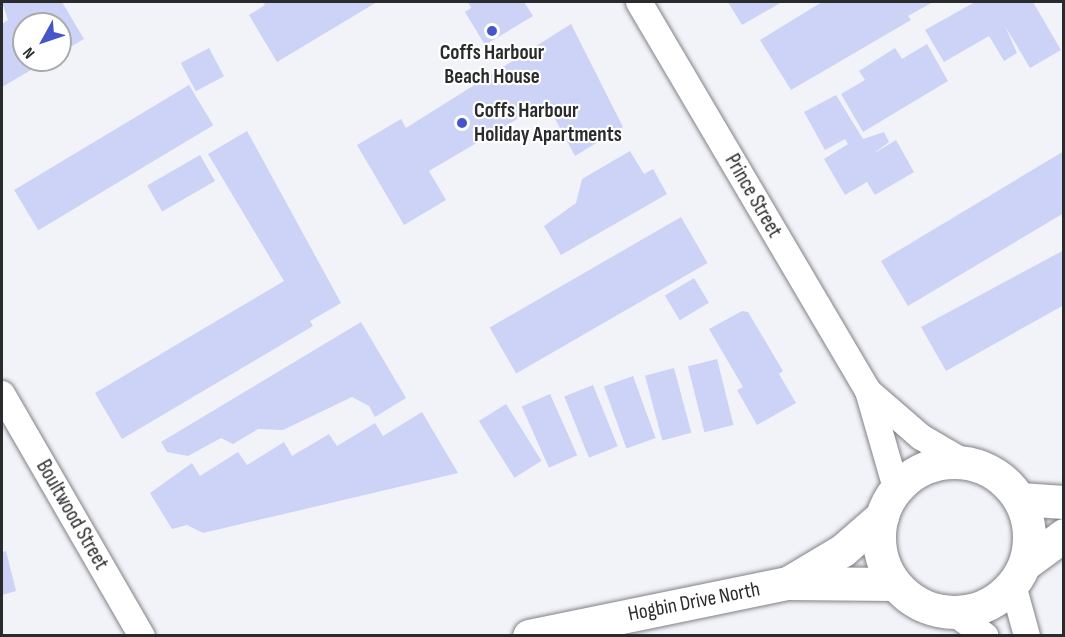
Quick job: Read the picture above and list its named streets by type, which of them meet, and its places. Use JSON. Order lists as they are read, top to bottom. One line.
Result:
{"streets":{"main road":["Hogbin Drive North"],"street":["Prince Street","Boultwood Street"]},"crossings":[["Prince Street","Hogbin Drive North"]],"places":["Coffs Harbour Beach House","Coffs Harbour Holiday Apartments"],"north":"bottom left"}
